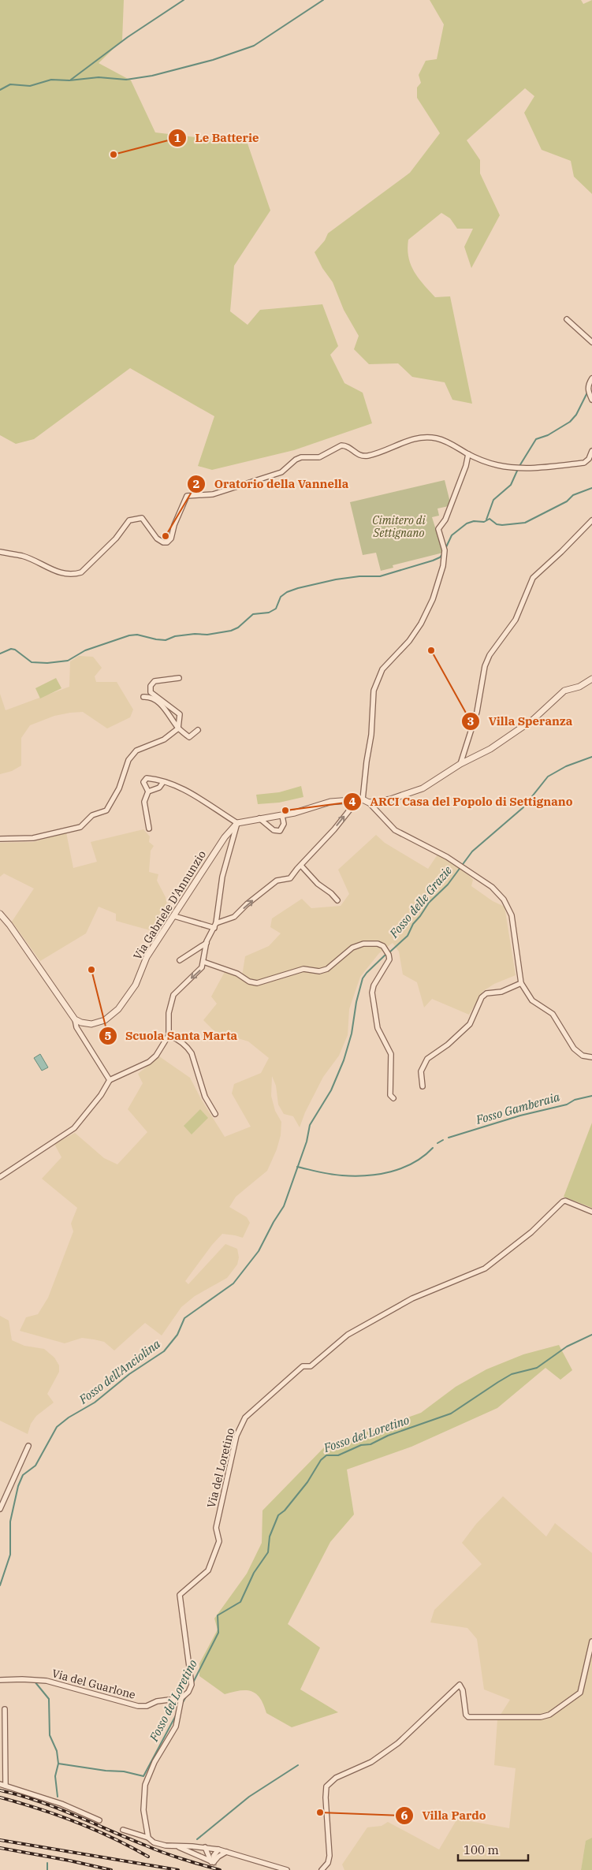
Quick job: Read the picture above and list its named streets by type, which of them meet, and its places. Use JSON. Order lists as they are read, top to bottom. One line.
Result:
{"streets":{"street":["Via Gabriele D'Annunzio","Via del Loretino","Via del Guarlone"]},"crossings":[["Via del Loretino","Via del Guarlone"]],"water":["Fosso delle Grazie","Fosso Gamberaia","Fosso dell'Anciolina","Fosso del Loretino"],"parks":["Cimitero di Settignano"],"places":["Le Batterie","Oratorio della Vannella","Villa Speranza","ARCI Casa del Popolo di Settignano","Scuola Santa Marta","Villa Pardo"],"scale_bar":"100 m"}
